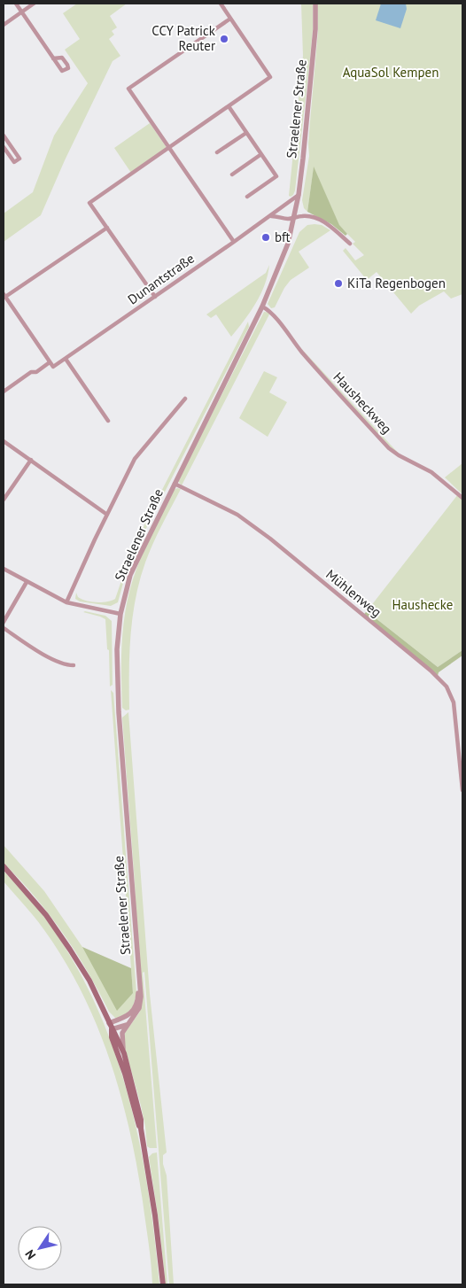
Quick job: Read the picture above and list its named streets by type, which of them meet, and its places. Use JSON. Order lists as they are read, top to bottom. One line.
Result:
{"streets":{"main road":["Straelener Straße"],"street":["Dunantstraße","Hausheckweg","Mühlenweg"]},"crossings":[["Straelener Straße","Dunantstraße"],["Straelener Straße","Hausheckweg"],["Straelener Straße","Mühlenweg"]],"parks":["AquaSol Kempen","Haushecke"],"places":["CCY Patrick Reuter","bft","KiTa Regenbogen"],"north":"bottom left"}
